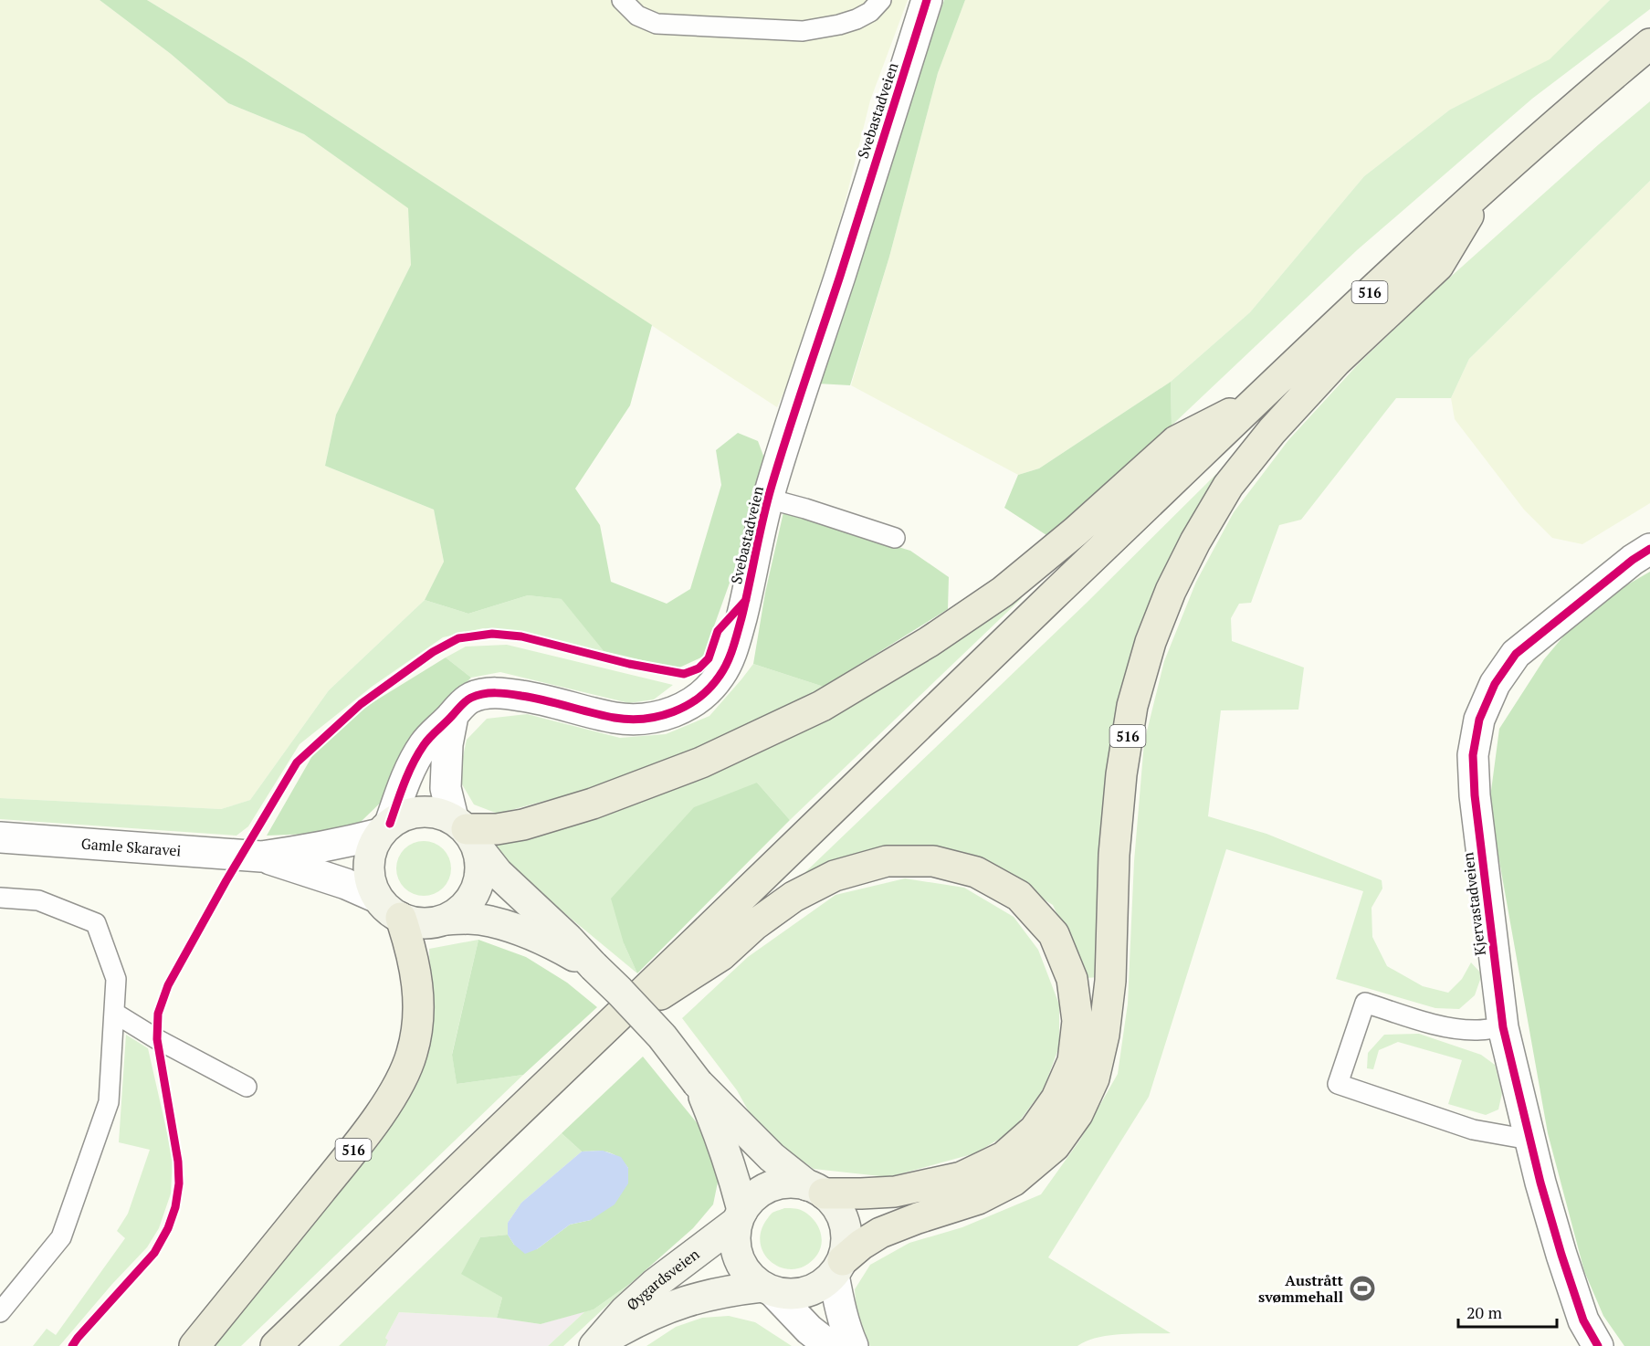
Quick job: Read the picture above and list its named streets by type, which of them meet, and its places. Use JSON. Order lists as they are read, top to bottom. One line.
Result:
{"streets":{"main road":["516","Øygardsveien"],"street":["Svebastadveien","Gamle Skaravei","Kjervastadveien"]},"crossings":[["Svebastadveien","516"],["Svebastadveien","Gamle Skaravei"],["516","Gamle Skaravei"],["516","Øygardsveien"]],"places":{"sports":["Austrått svømmehall"]},"scale_bar":"20 m"}
